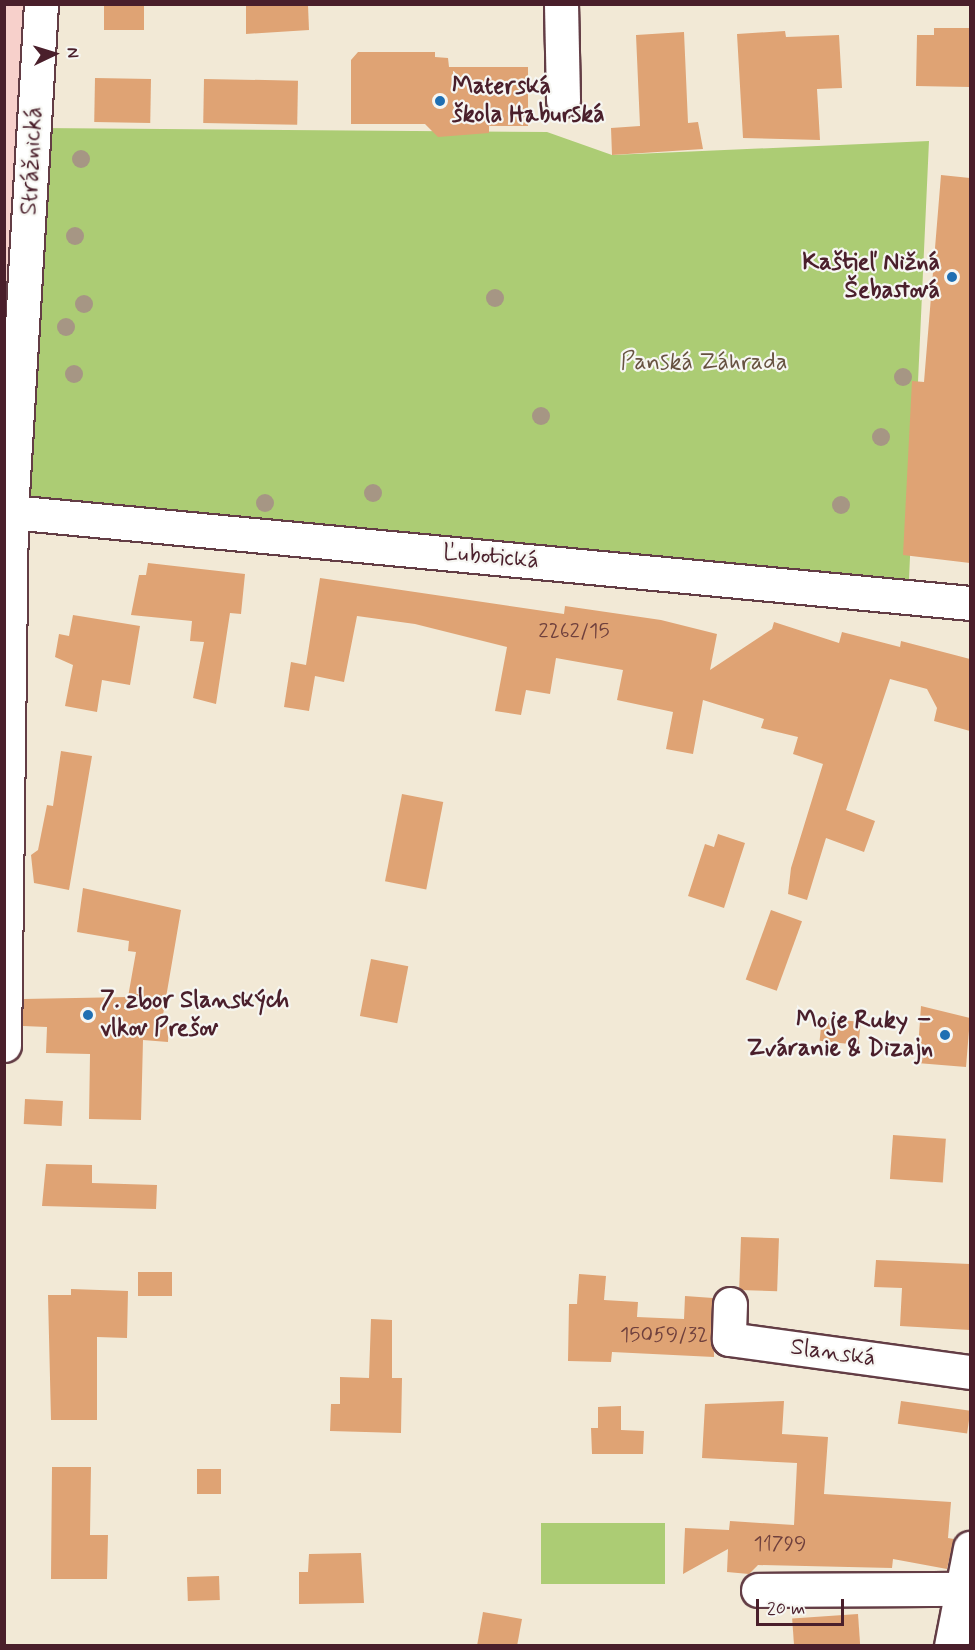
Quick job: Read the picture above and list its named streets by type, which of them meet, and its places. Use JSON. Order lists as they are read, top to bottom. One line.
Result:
{"streets":{"street":["Strážnická","Ľubotická","Slanská"]},"crossings":[["Strážnická","Ľubotická"]],"parks":["Panská Záhrada"],"places":["Materská škola Haburská","Kaštieľ Nižná Šebastová","7. zbor Slanských vlkov Prešov","Moje Ruky – Zváranie & Dizajn"],"house_numbers":["2262/15","15059/32","11799"],"scale_bar":"20 m","north":"right"}
